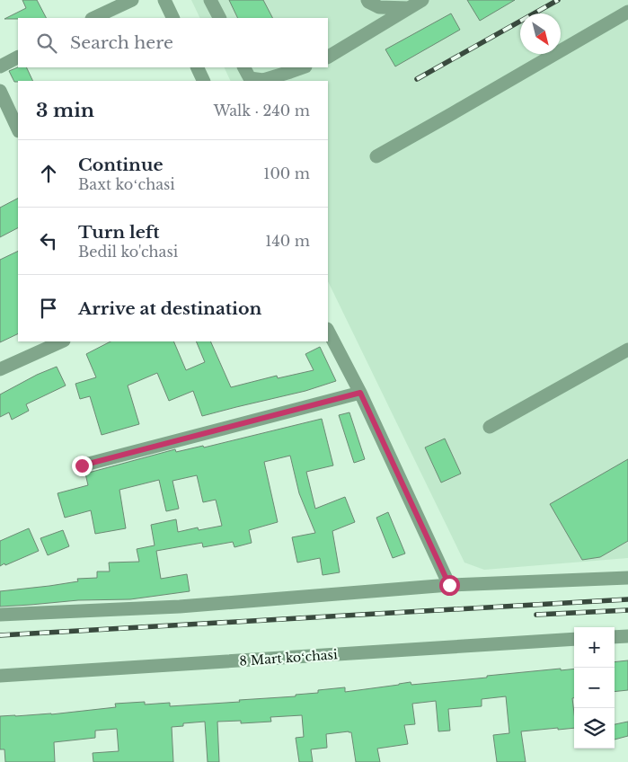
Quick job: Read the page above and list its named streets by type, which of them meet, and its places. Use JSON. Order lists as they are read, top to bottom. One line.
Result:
{"streets":{"street":["8 Mart koʻchasi"]},"north":"bottom right","page":{"search":"Search here","heading":["3 min","Walk · 240 m"],"list":[["Continue","Baxt koʻchasi","100 m"],["Turn left","Bedil ko'chasi","140 m"],"Arrive at destination"],"map_buttons":["+","−"]}}
